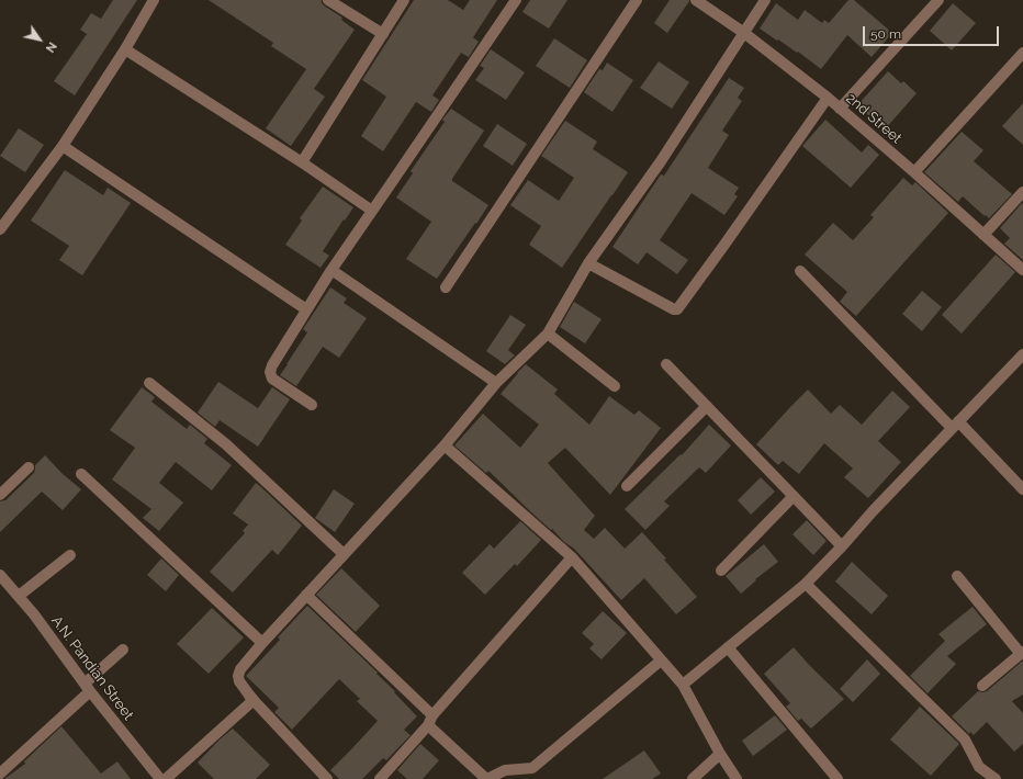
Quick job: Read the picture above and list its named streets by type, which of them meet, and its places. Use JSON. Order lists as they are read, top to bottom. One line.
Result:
{"streets":{"street":["2nd Street","A.N. Pandian Street"]},"scale_bar":"50 m","north":"bottom right"}
